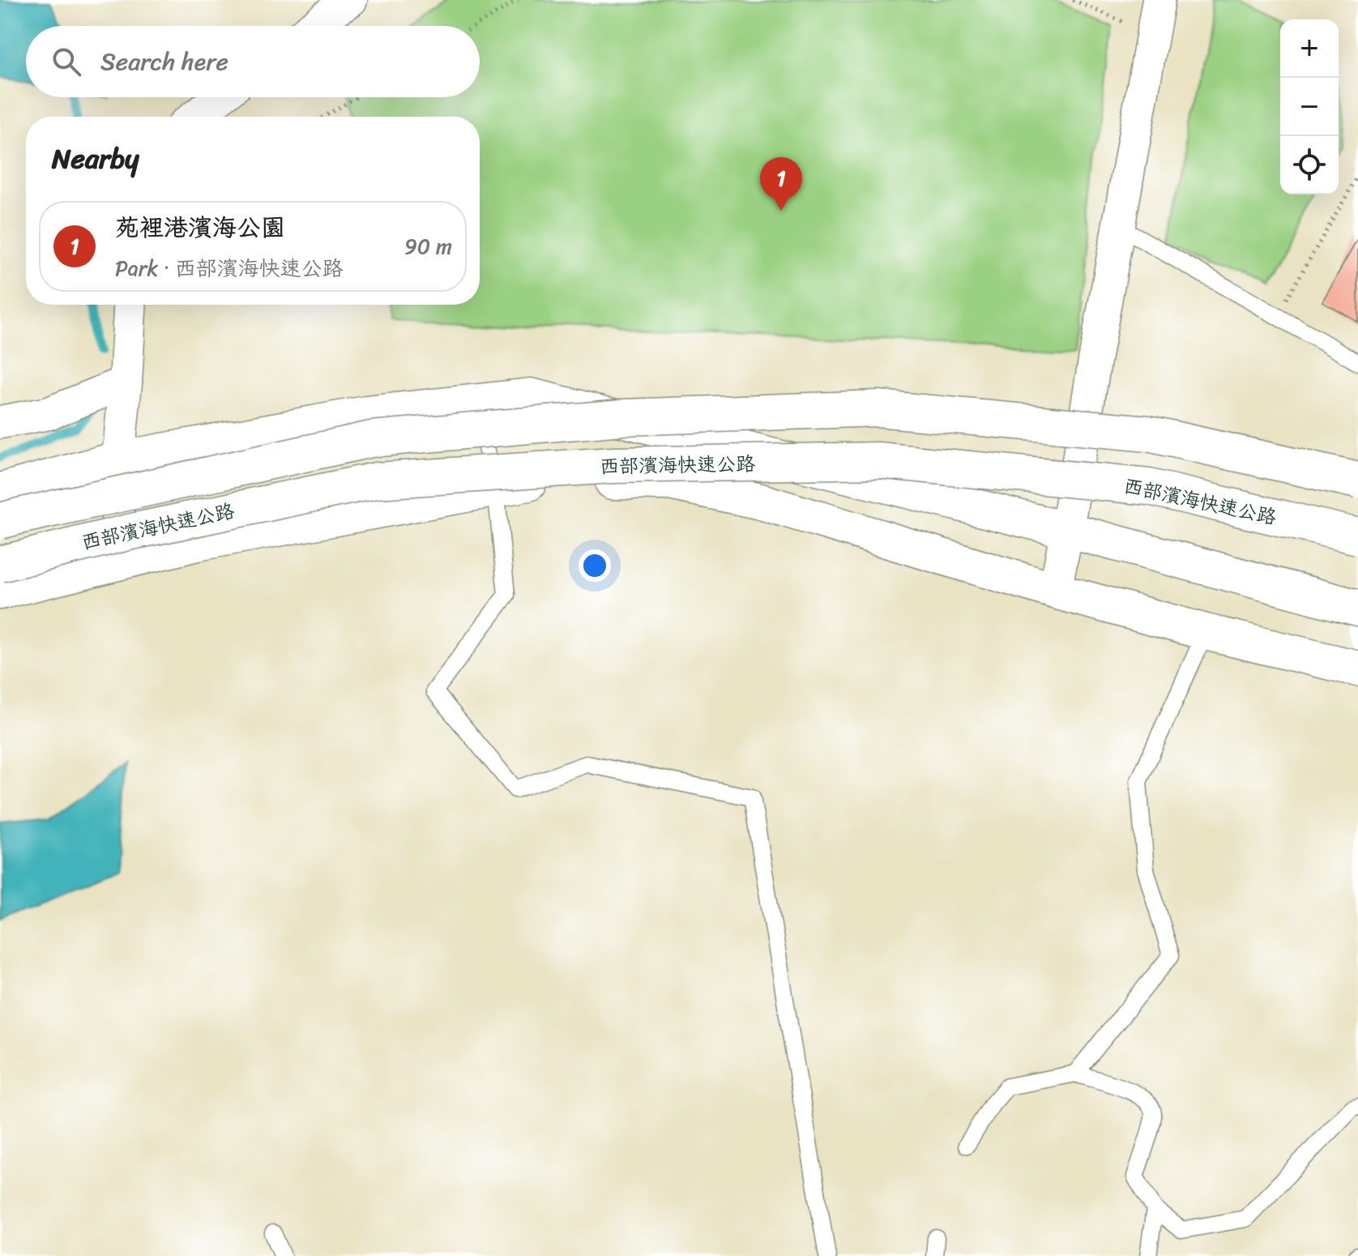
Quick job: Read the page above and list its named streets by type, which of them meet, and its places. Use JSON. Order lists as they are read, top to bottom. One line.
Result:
{"streets":{"main road":["西部濱海快速公路"]},"page":{"map_buttons":["+","−"],"search":"Search here","heading":"Nearby","pins":"1","list":[{"mark":"1","name":"苑裡港濱海公園","note":"Park · 西部濱海快速公路","value":"90 m"}]}}
